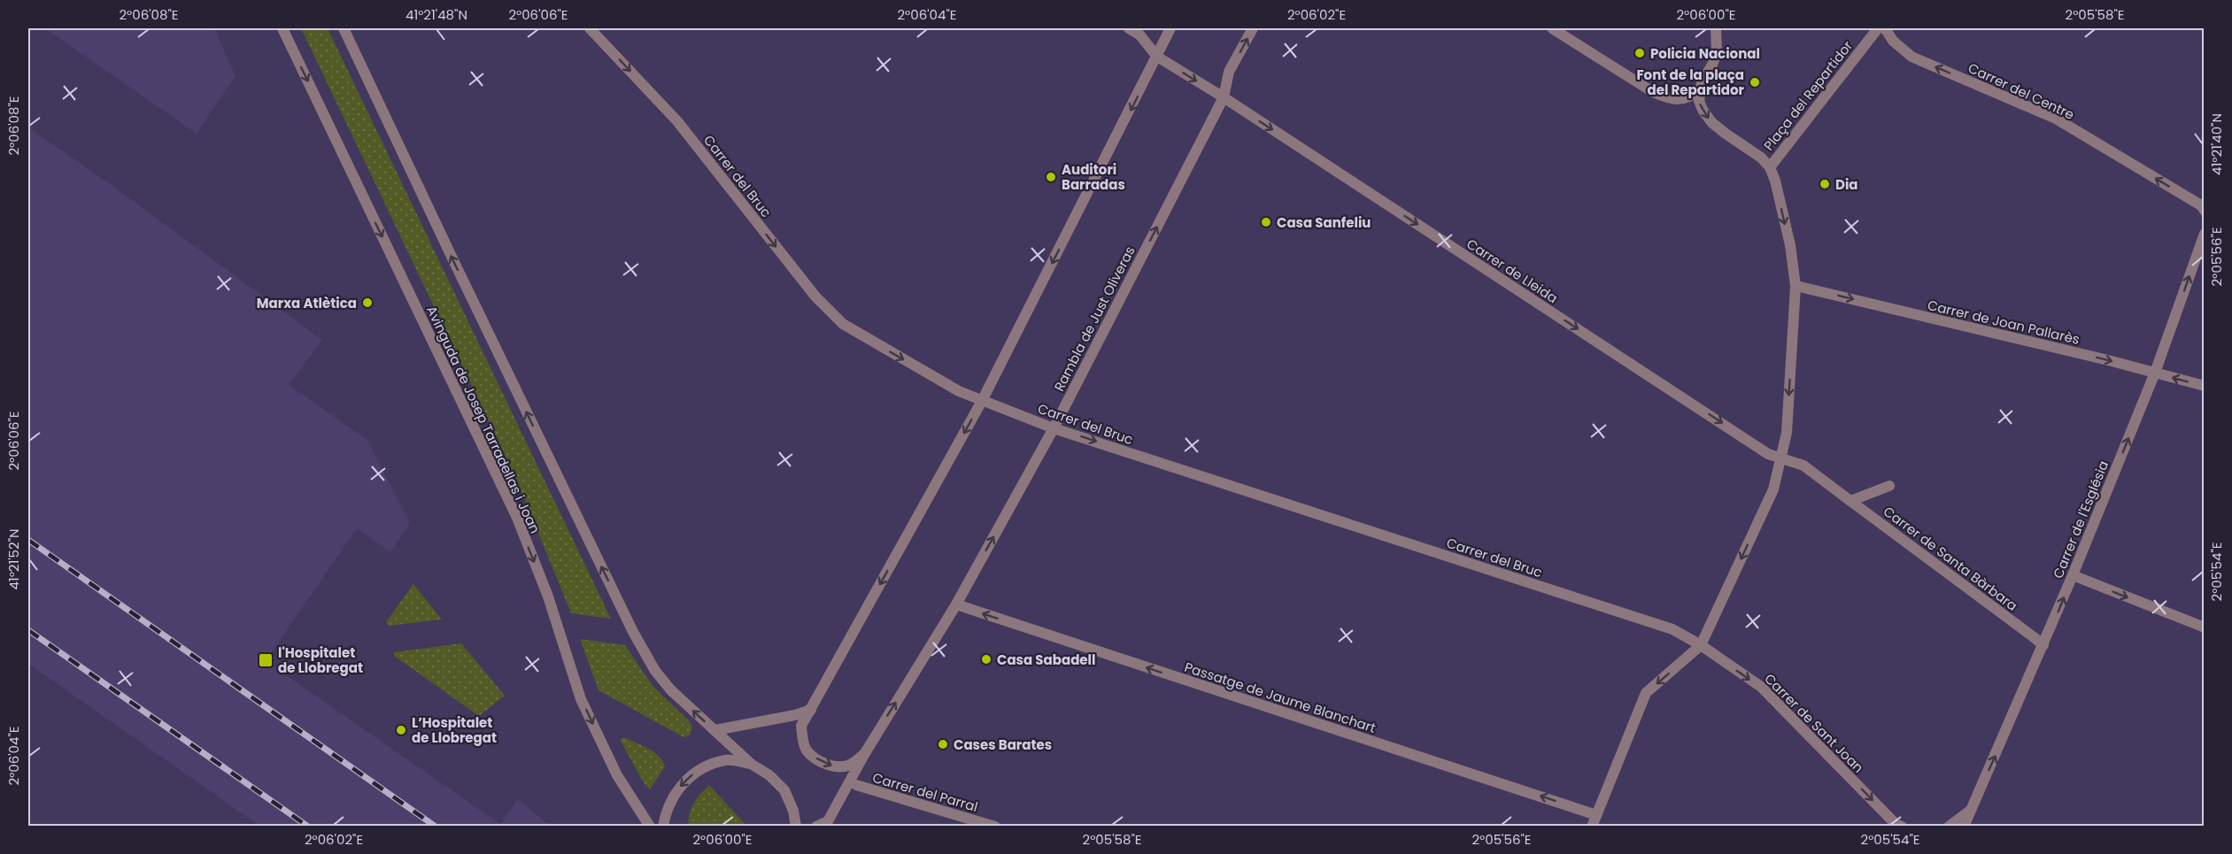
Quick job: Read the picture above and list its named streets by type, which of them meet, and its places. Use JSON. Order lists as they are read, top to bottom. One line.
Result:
{"streets":{"street":["Carrer del Centre","Plaça del Repartidor","Carrer del Bruc","Carrer de Lleida","Rambla de Just Oliveras","Carrer de Joan Pallarès","Avinguda de Josep Tarradellas i Joan","Carrer de l'Església","Carrer de Santa Bàrbara","Passatge de Jaume Blanchart","Carrer de Sant Joan","Carrer del Parral"]},"crossings":[["Carrer del Bruc","Rambla de Just Oliveras"],["Carrer del Bruc","Carrer de Sant Joan"],["Carrer de Lleida","Rambla de Just Oliveras"],["Carrer de Lleida","Carrer de Santa Bàrbara"],["Rambla de Just Oliveras","Passatge de Jaume Blanchart"],["Rambla de Just Oliveras","Carrer del Parral"],["Carrer de Joan Pallarès","Carrer de l'Església"],["Carrer de l'Església","Carrer de Santa Bàrbara"]],"one_way":["Carrer del Centre","Plaça del Repartidor","Carrer del Bruc","Carrer de Lleida","Carrer de l'Església","Passatge de Jaume Blanchart","Carrer de Sant Joan"],"places":{"other":["Policia Nacional","Font de la plaça del Repartidor","Auditori Barradas","Dia","Casa Sanfeliu","Marxa Atlètica","Casa Sabadell","L’Hospitalet de Llobregat","Cases Barates"],"transit":["l'Hospitalet de Llobregat"]},"coordinates":["2°06'08\"E","41°21'48\"N","2°06'06\"E","2°06'04\"E","2°06'02\"E","2°06'00\"E","2°05'58\"E","41°21'40\"N","2°05'56\"E","41°21'52\"N","2°05'54\"E"]}
